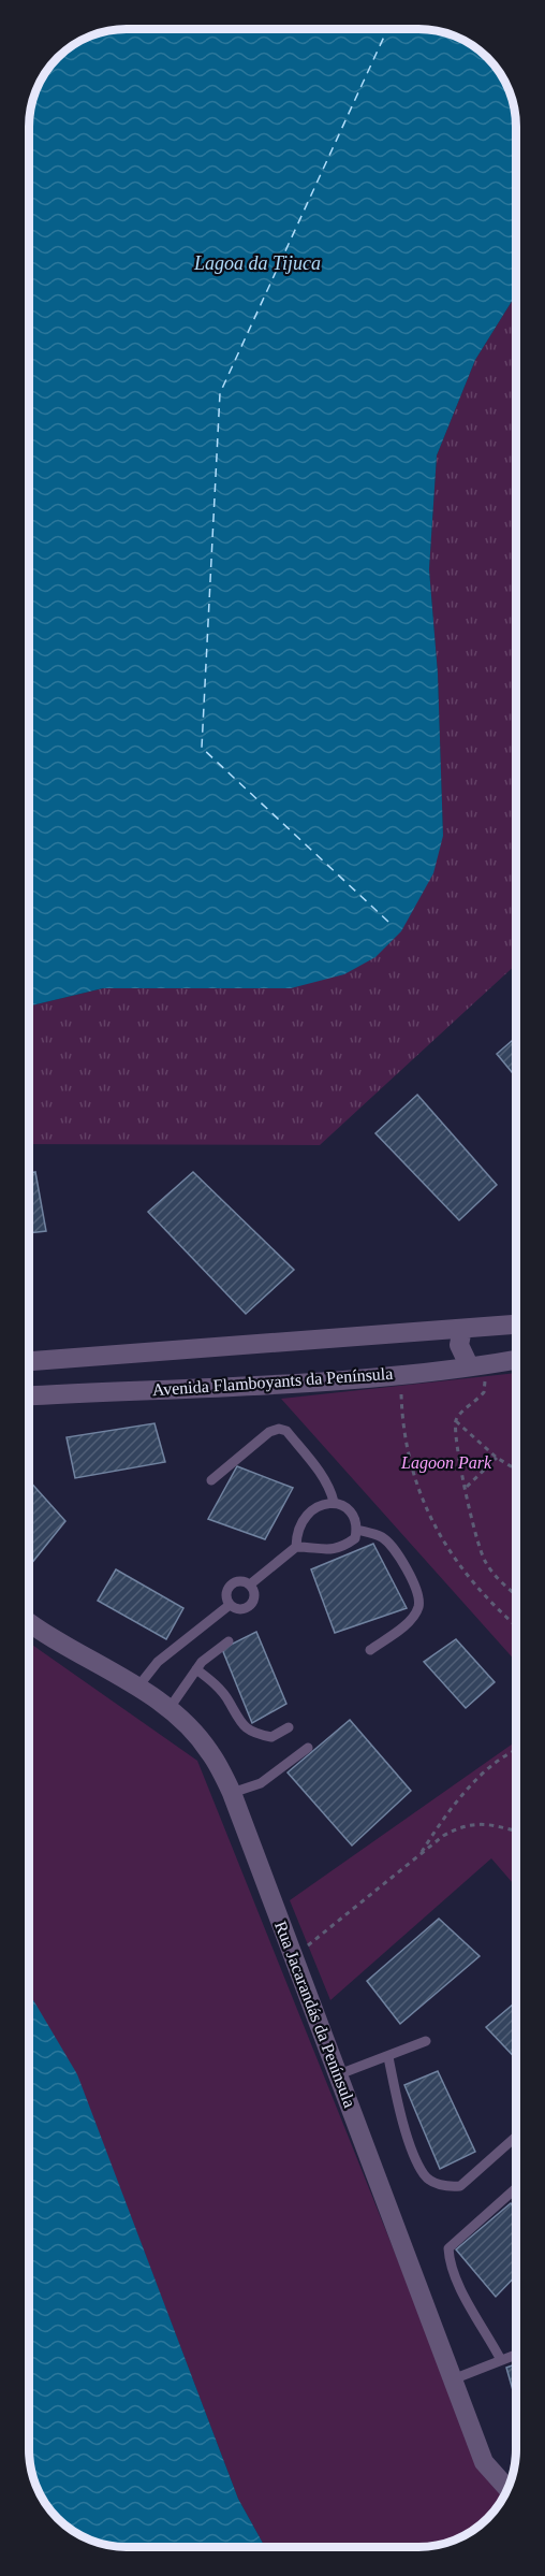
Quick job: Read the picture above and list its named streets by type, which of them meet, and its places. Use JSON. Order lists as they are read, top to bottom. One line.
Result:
{"streets":{"street":["Avenida Flamboyants da Península","Rua Jacarandás da Península"]},"water":["Lagoa da Tijuca"],"parks":["Lagoon Park"]}
